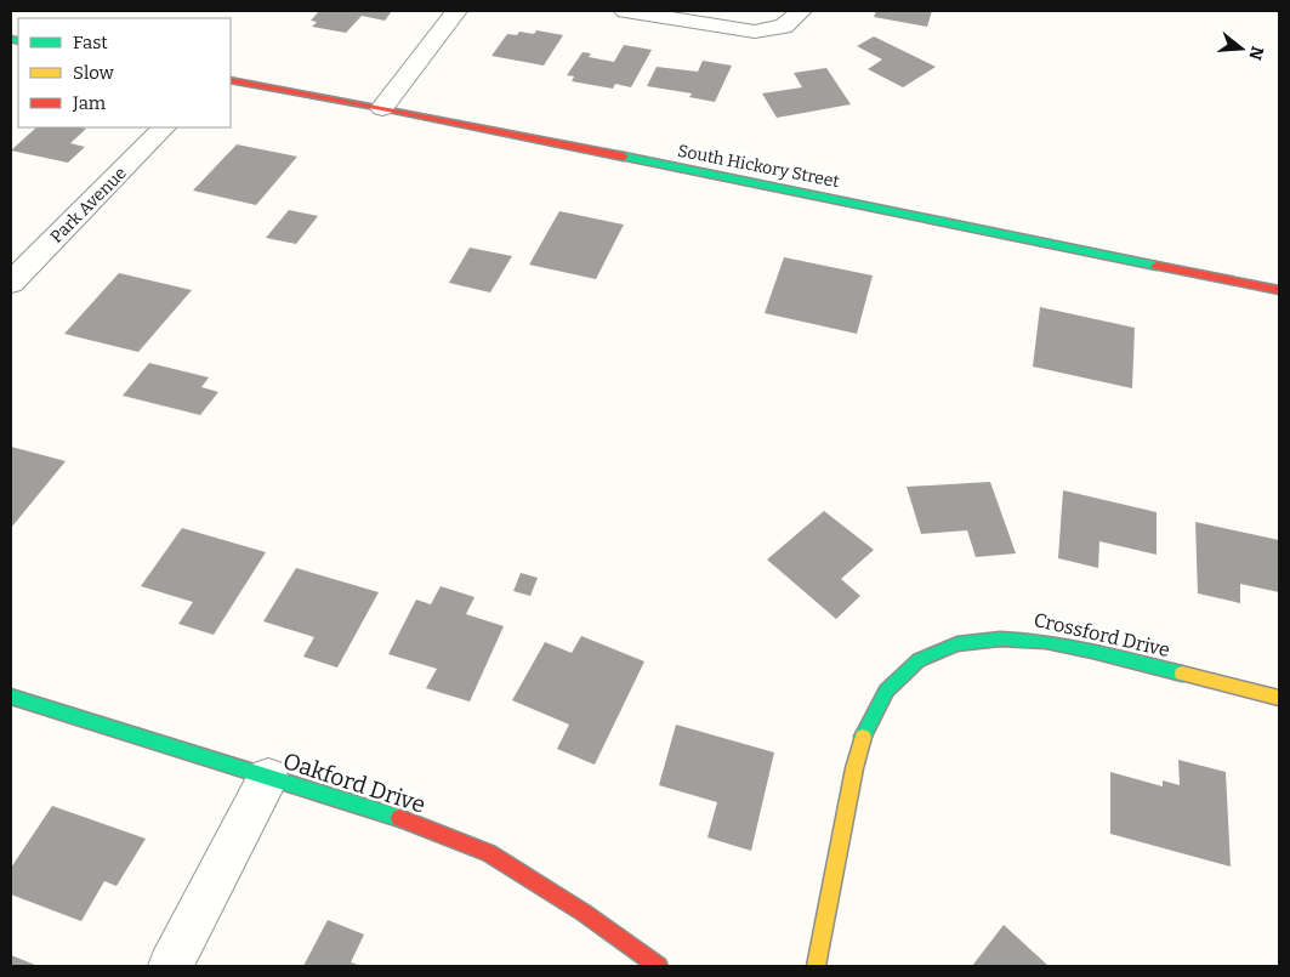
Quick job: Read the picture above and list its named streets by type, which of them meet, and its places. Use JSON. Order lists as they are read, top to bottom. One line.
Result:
{"streets":{"street":["South Hickory Street","Park Avenue","Crossford Drive","Oakford Drive"]},"legend":["Fast","Slow","Jam"],"north":"right"}
